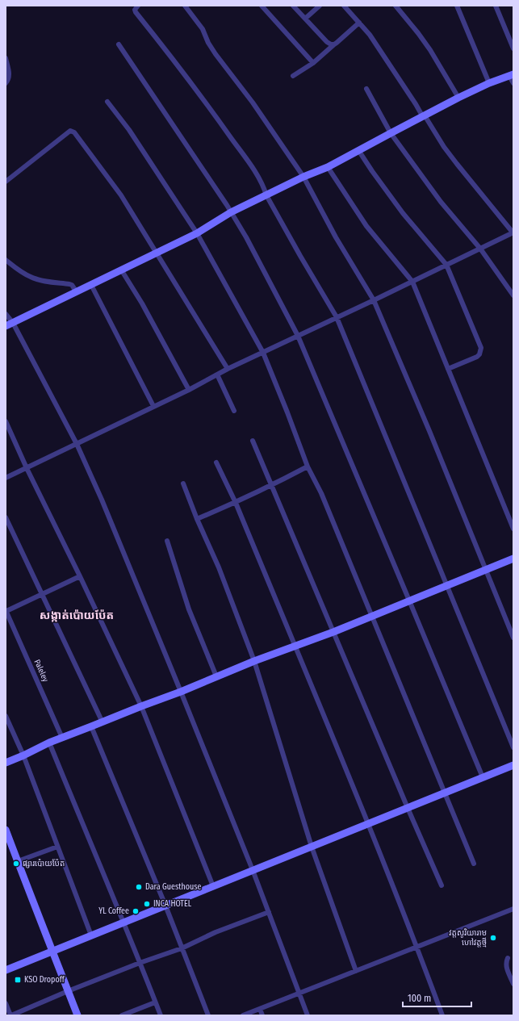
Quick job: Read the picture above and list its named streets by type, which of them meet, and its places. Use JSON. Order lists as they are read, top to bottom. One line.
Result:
{"streets":{"street":["Paleley"]},"districts":["សង្កាត់ប៉ោយប៉ែត"],"places":{"other":["ផ្សារប៉ោយប៉ែត","Dara Guesthouse","INCA HOTEL","YL Coffee","វត្តសូរិយារាម ហៅវត្តថ្មី"],"transit":["KSO Dropoff"]},"scale_bar":"100 m"}
